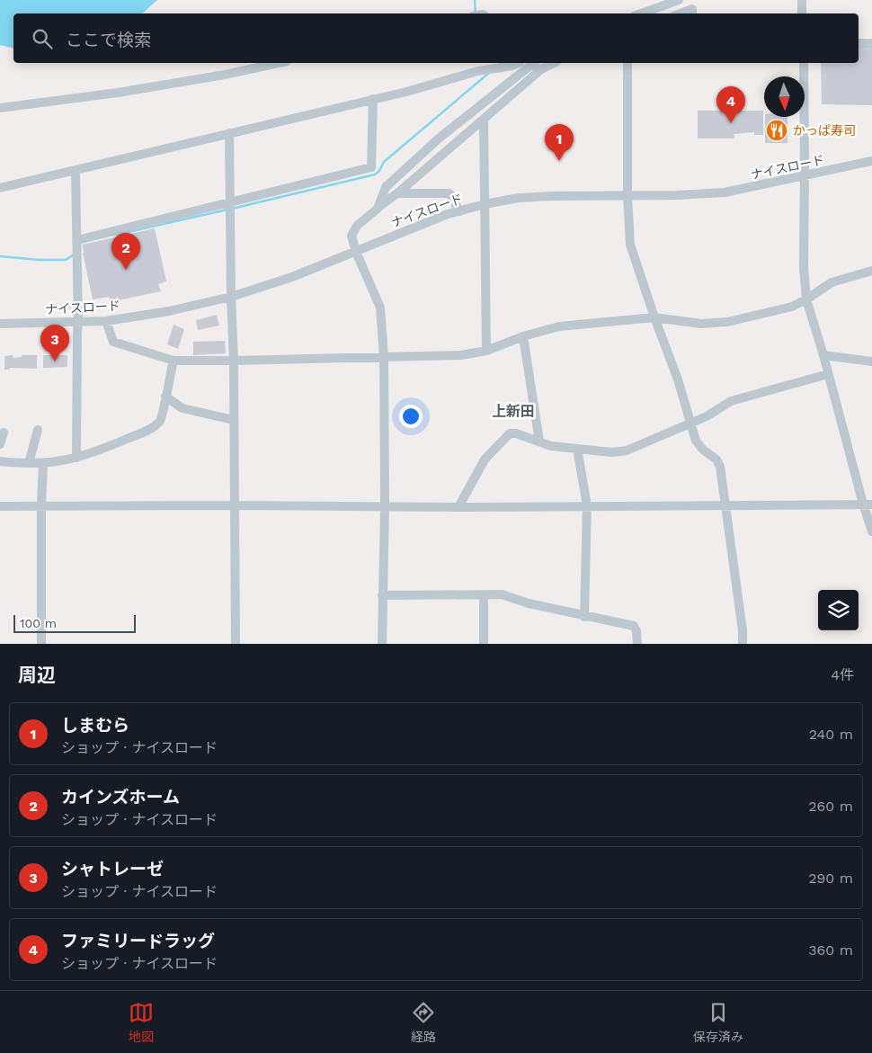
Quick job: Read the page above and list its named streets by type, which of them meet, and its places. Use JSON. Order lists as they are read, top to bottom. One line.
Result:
{"streets":{"street":["ナイスロード"]},"districts":["上新田"],"places":{"restaurant":["かっぱ寿司"]},"scale_bar":"100 m","north":"bottom","page":{"search":"ここで検索","pins":["4","1","2","3"],"scale":"100 m","heading":["周辺","4件"],"list":[{"mark":"1","name":"しまむら","note":"ショップ · ナイスロード","value":"240 m"},{"mark":"2","name":"カインズホーム","note":"ショップ · ナイスロード","value":"260 m"},{"mark":"3","name":"シャトレーゼ","note":"ショップ · ナイスロード","value":"290 m"},{"mark":"4","name":"ファミリードラッグ","note":"ショップ · ナイスロード","value":"360 m"}],"nav":["地図","経路","保存済み"]}}
